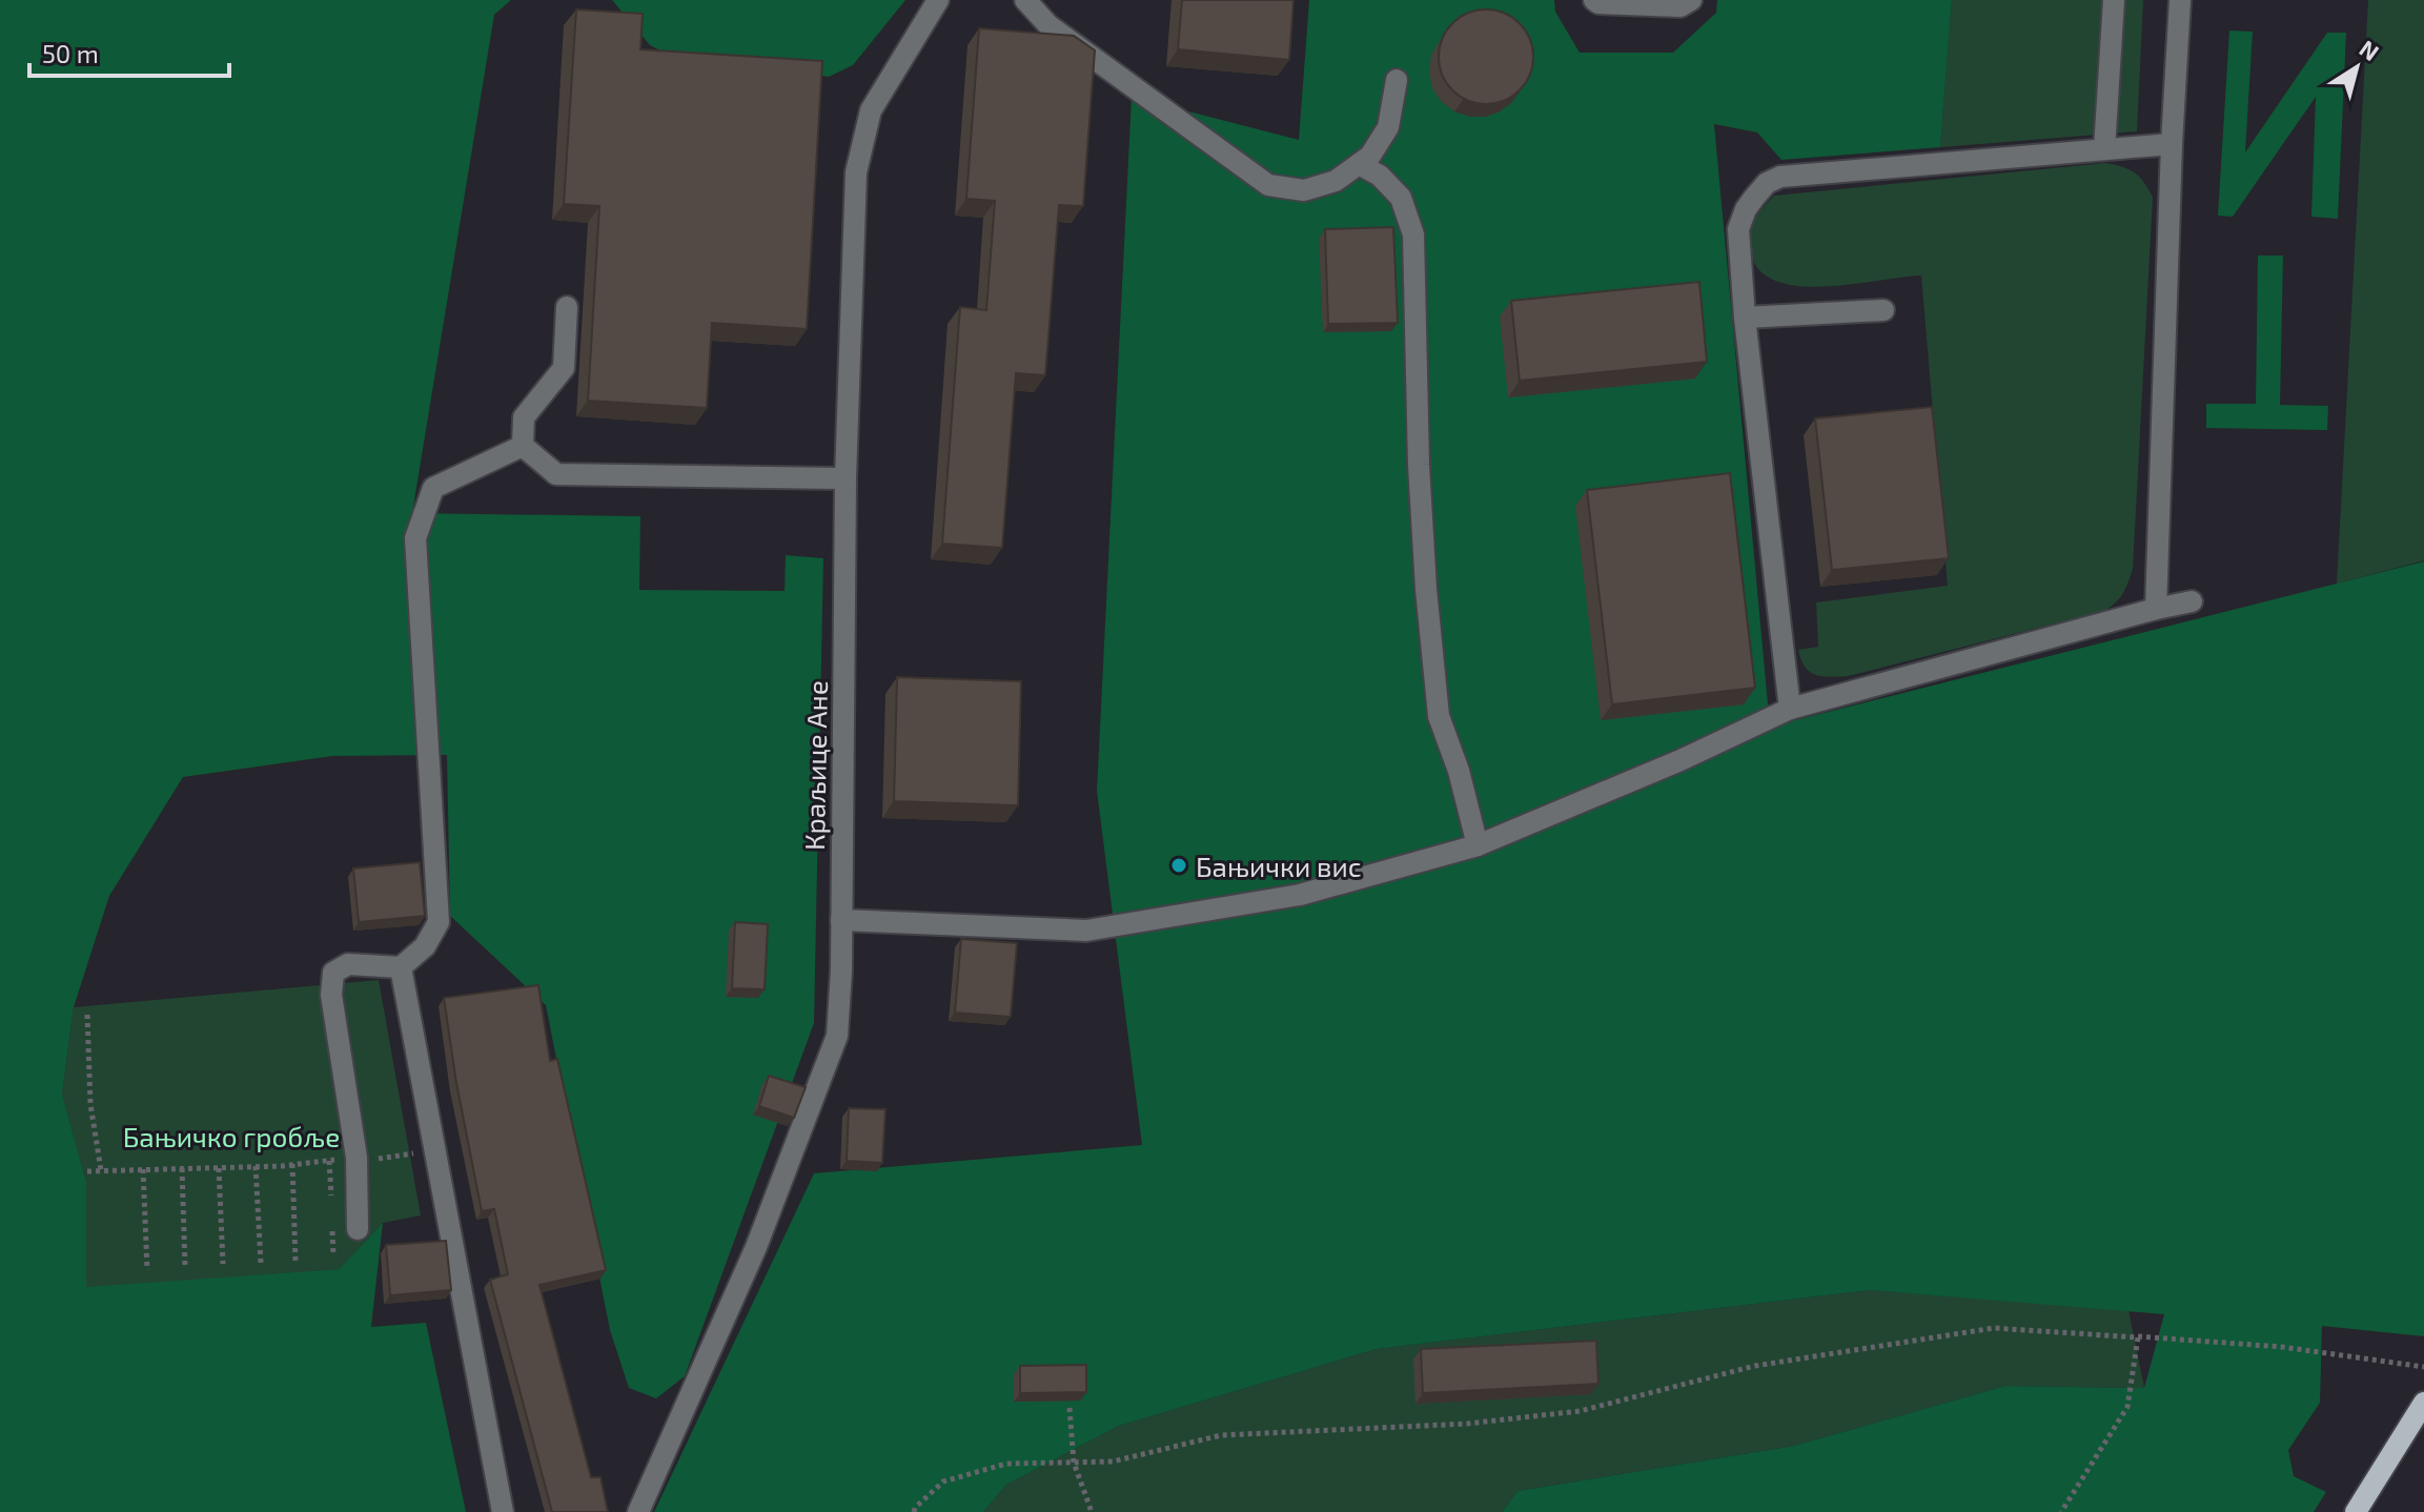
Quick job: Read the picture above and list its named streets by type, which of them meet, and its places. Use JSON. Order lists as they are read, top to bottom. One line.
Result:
{"streets":{"street":["Краљице Ане"]},"parks":["Бањичко гробље"],"places":["Бањички вис"],"scale_bar":"50 m","north":"top right"}
